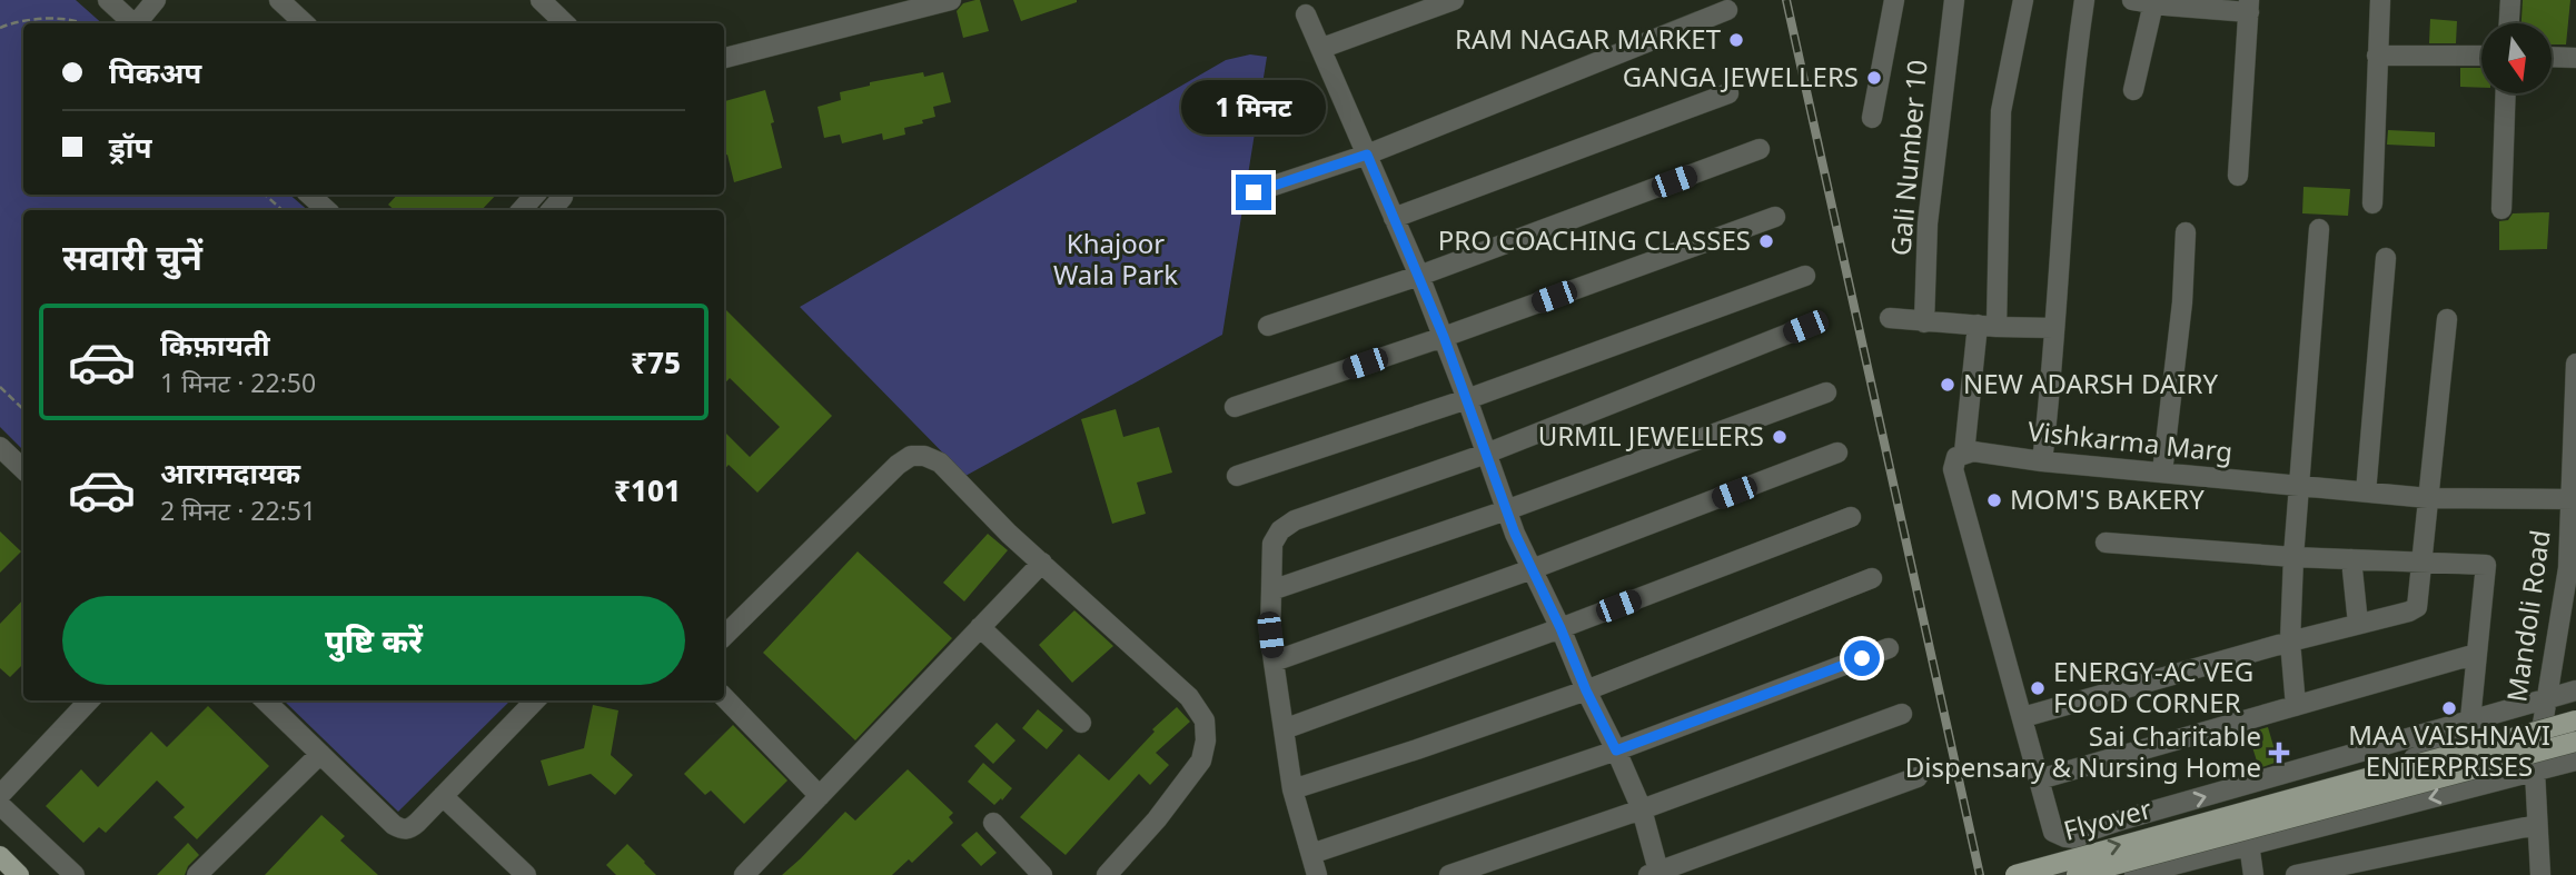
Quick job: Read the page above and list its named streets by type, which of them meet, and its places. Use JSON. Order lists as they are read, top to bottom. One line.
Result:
{"streets":{"main road":["Flyover"],"street":["Gali Number 10","Vishkarma Marg","Mandoli Road"]},"crossings":[["Vishkarma Marg","Mandoli Road"]],"parks":["Khajoor Wala Park"],"places":{"other":["RAM NAGAR MARKET","GANGA JEWELLERS","PRO COACHING CLASSES","NEW ADARSH DAIRY","URMIL JEWELLERS","MOM'S BAKERY","ENERGY-AC VEG FOOD CORNER","MAA VAISHNAVI ENTERPRISES"],"health":["Sai Charitable Dispensary & Nursing Home"]},"north":"bottom","page":{"banner":["पिकअप","ड्रॉप"],"bubble":"1 मिनट","heading":"सवारी चुनें","list":[{"name":"किफ़ायती","note":"1 मिनट · 22:50","value":"₹75"},{"name":"आरामदायक","note":"2 मिनट · 22:51","value":"₹101"}],"buttons":"पुष्टि करें"}}
